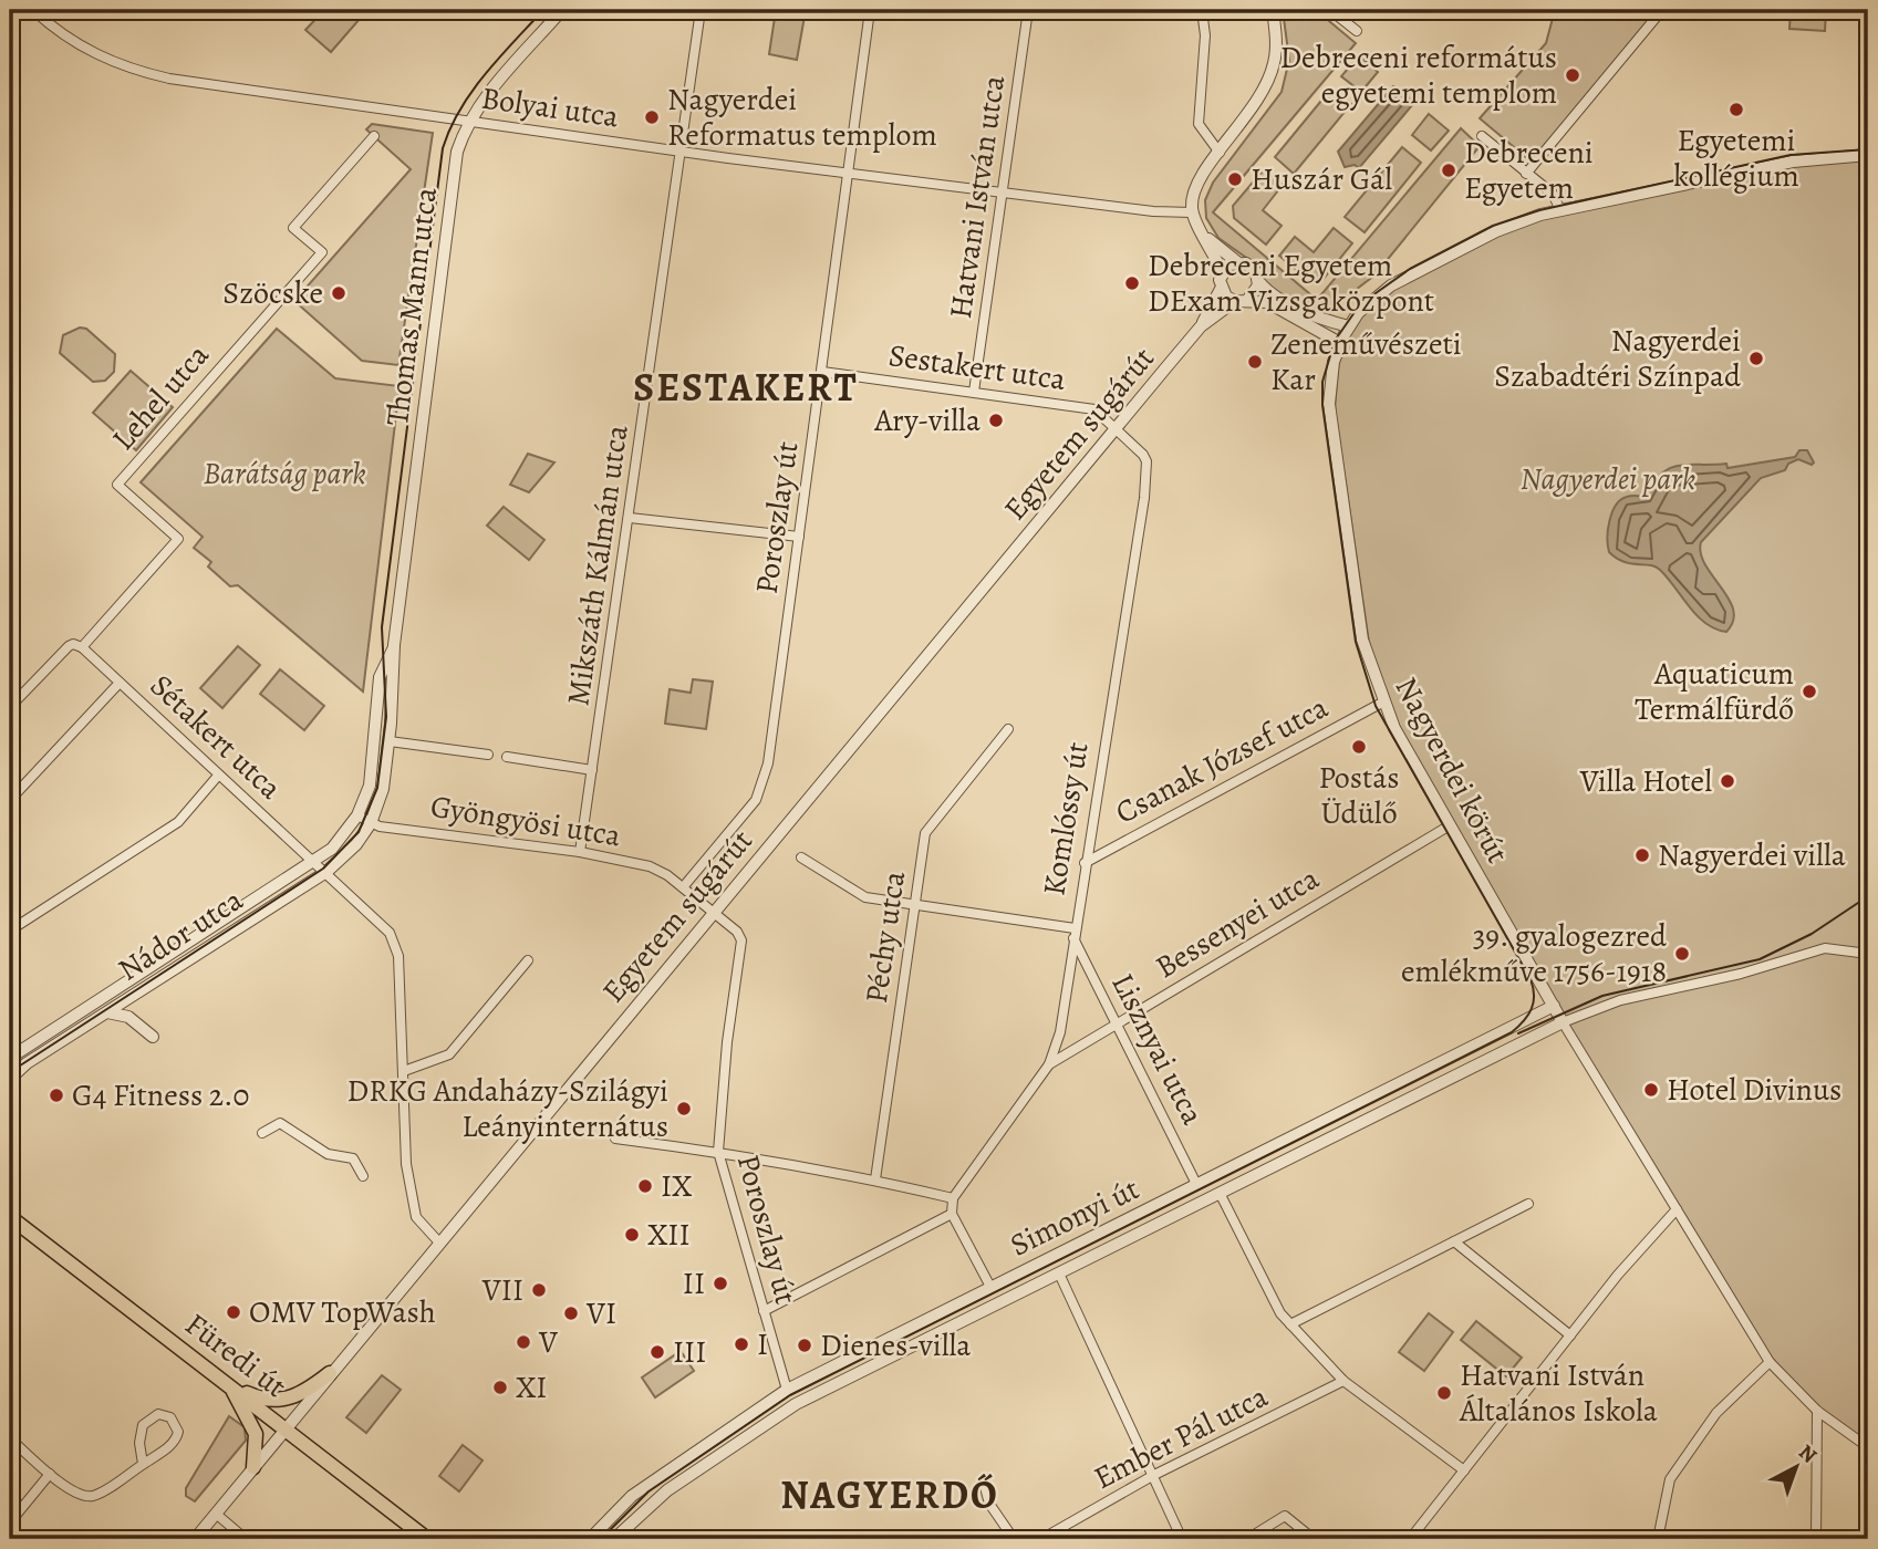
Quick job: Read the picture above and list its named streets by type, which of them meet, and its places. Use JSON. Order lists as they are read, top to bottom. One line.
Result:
{"streets":{"main road":["Füredi út"],"street":["Bolyai utca","Hatvani István utca","Thomas Mann utca","Sestakert utca","Lehel utca","Egyetem sugárút","Poroszlay út","Mikszáth Kálmán utca","Sétakert utca","Csanak József utca","Nagyerdei körút","Komlóssy út","Gyöngyösi utca","Bessenyei utca","Nádor utca","Péchy utca","Lisznyai utca","Simonyi út","Ember Pál utca"]},"crossings":[["Bolyai utca","Hatvani István utca"],["Bolyai utca","Thomas Mann utca"],["Bolyai utca","Poroszlay út"],["Bolyai utca","Mikszáth Kálmán utca"],["Hatvani István utca","Sestakert utca"],["Thomas Mann utca","Gyöngyösi utca"],["Thomas Mann utca","Nádor utca"],["Sestakert utca","Egyetem sugárút"],["Sestakert utca","Poroszlay út"],["Sestakert utca","Komlóssy út"],["Lehel utca","Sétakert utca"],["Egyetem sugárút","Komlóssy út"],["Egyetem sugárút","Gyöngyösi utca"],["Egyetem sugárút","Füredi út"],["Poroszlay út","Gyöngyösi utca"],["Poroszlay út","Simonyi út"],["Mikszáth Kálmán utca","Gyöngyösi utca"],["Sétakert utca","Nádor utca"],["Csanak József utca","Nagyerdei körút"],["Csanak József utca","Komlóssy út"],["Nagyerdei körút","Bessenyei utca"],["Nagyerdei körút","Simonyi út"],["Komlóssy út","Bessenyei utca"],["Komlóssy út","Lisznyai utca"],["Gyöngyösi utca","Nádor utca"],["Bessenyei utca","Lisznyai utca"],["Lisznyai utca","Simonyi út"]],"districts":["SESTAKERT","NAGYERDŐ"],"parks":["Barátság park","Nagyerdei park"],"places":["Debreceni református egyetemi templom","Egyetemi kollégium","Nagyerdei Reformatus templom","Debreceni Egyetem","Huszár Gál","Debreceni Egyetem DExam Vizsgaközpont","Szöcske","Nagyerdei Szabadtéri Színpad","Zeneművészeti Kar","Ary-villa","Aquaticum Termálfürdő","Postás Üdülő","Villa Hotel","Nagyerdei villa","39. gyalogezred emlékműve 1756-1918","Hotel Divinus","G4 Fitness 2.0","DRKG Andaházy-Szilágyi Leányinternátus","IX","XII","II","VII","OMV TopWash","VI","V","I","Dienes-villa","III","XI","Hatvani István Általános Iskola"],"north":"top right"}
